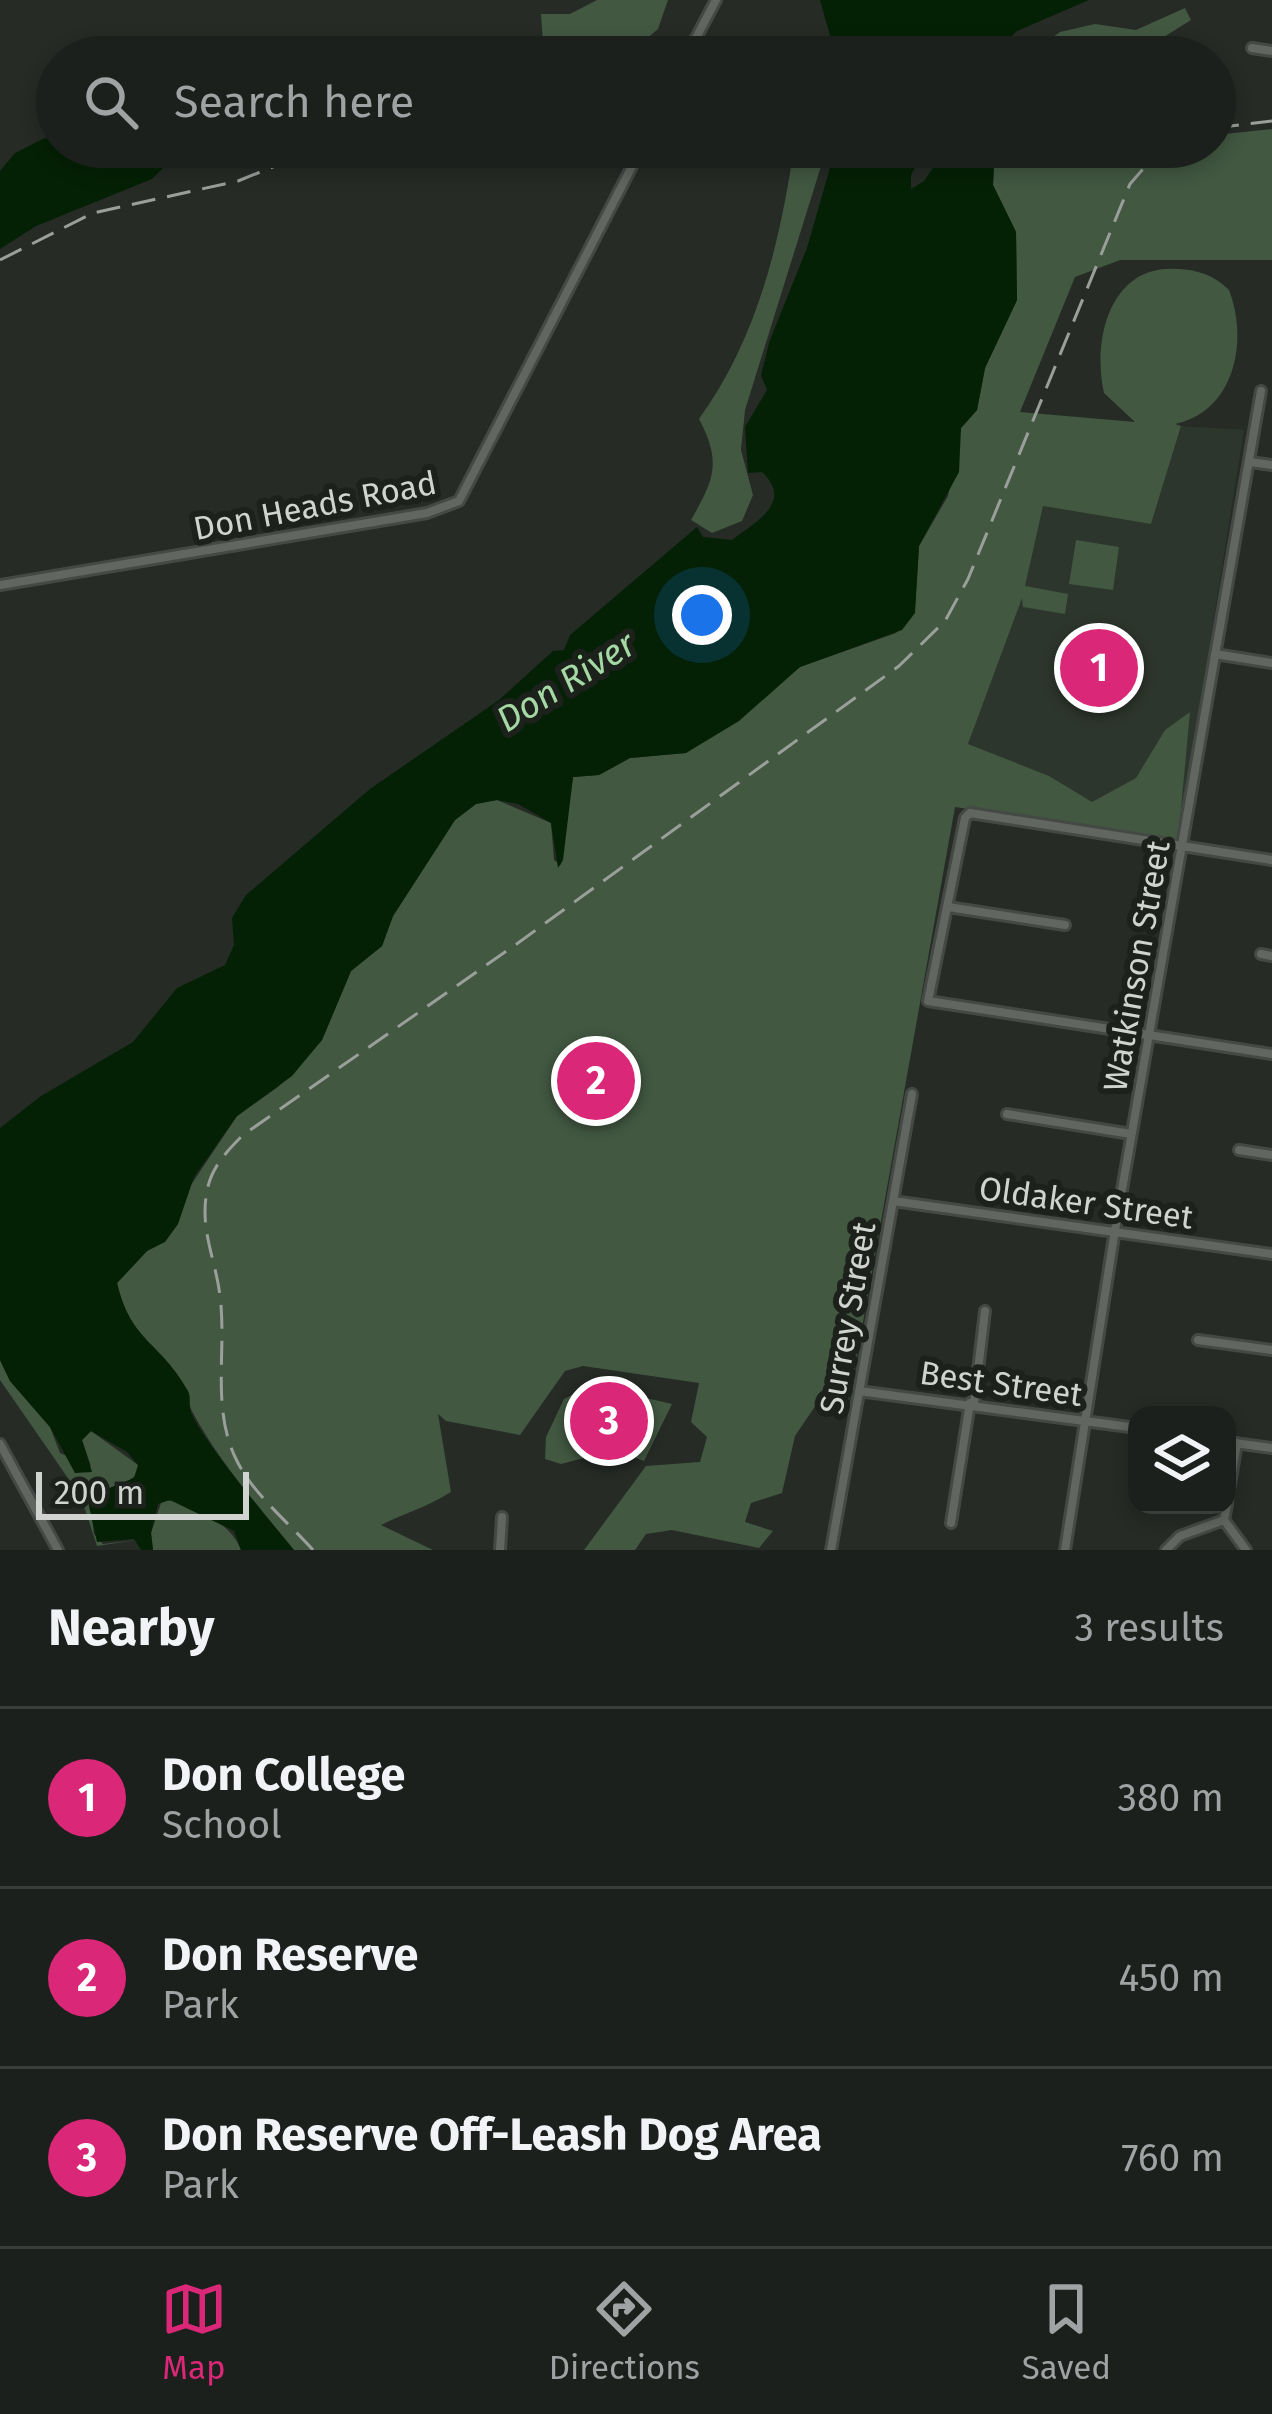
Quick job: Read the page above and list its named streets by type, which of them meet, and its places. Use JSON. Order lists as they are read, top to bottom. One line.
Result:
{"streets":{"street":["Don Heads Road","Watkinson Street","Oldaker Street","Surrey Street","Best Street"]},"crossings":[["Watkinson Street","Oldaker Street"],["Watkinson Street","Best Street"],["Oldaker Street","Surrey Street"],["Surrey Street","Best Street"]],"water":["Don River"],"scale_bar":"200 m","page":{"search":"Search here","pins":["1","2","3"],"scale":"200 m","heading":["Nearby","3 results"],"list":[{"mark":"1","name":"Don College","note":"School","value":"380 m"},{"mark":"2","name":"Don Reserve","note":"Park","value":"450 m"},{"mark":"3","name":"Don Reserve Off-Leash Dog Area","note":"Park","value":"760 m"}],"nav":["Map","Directions","Saved"]}}
